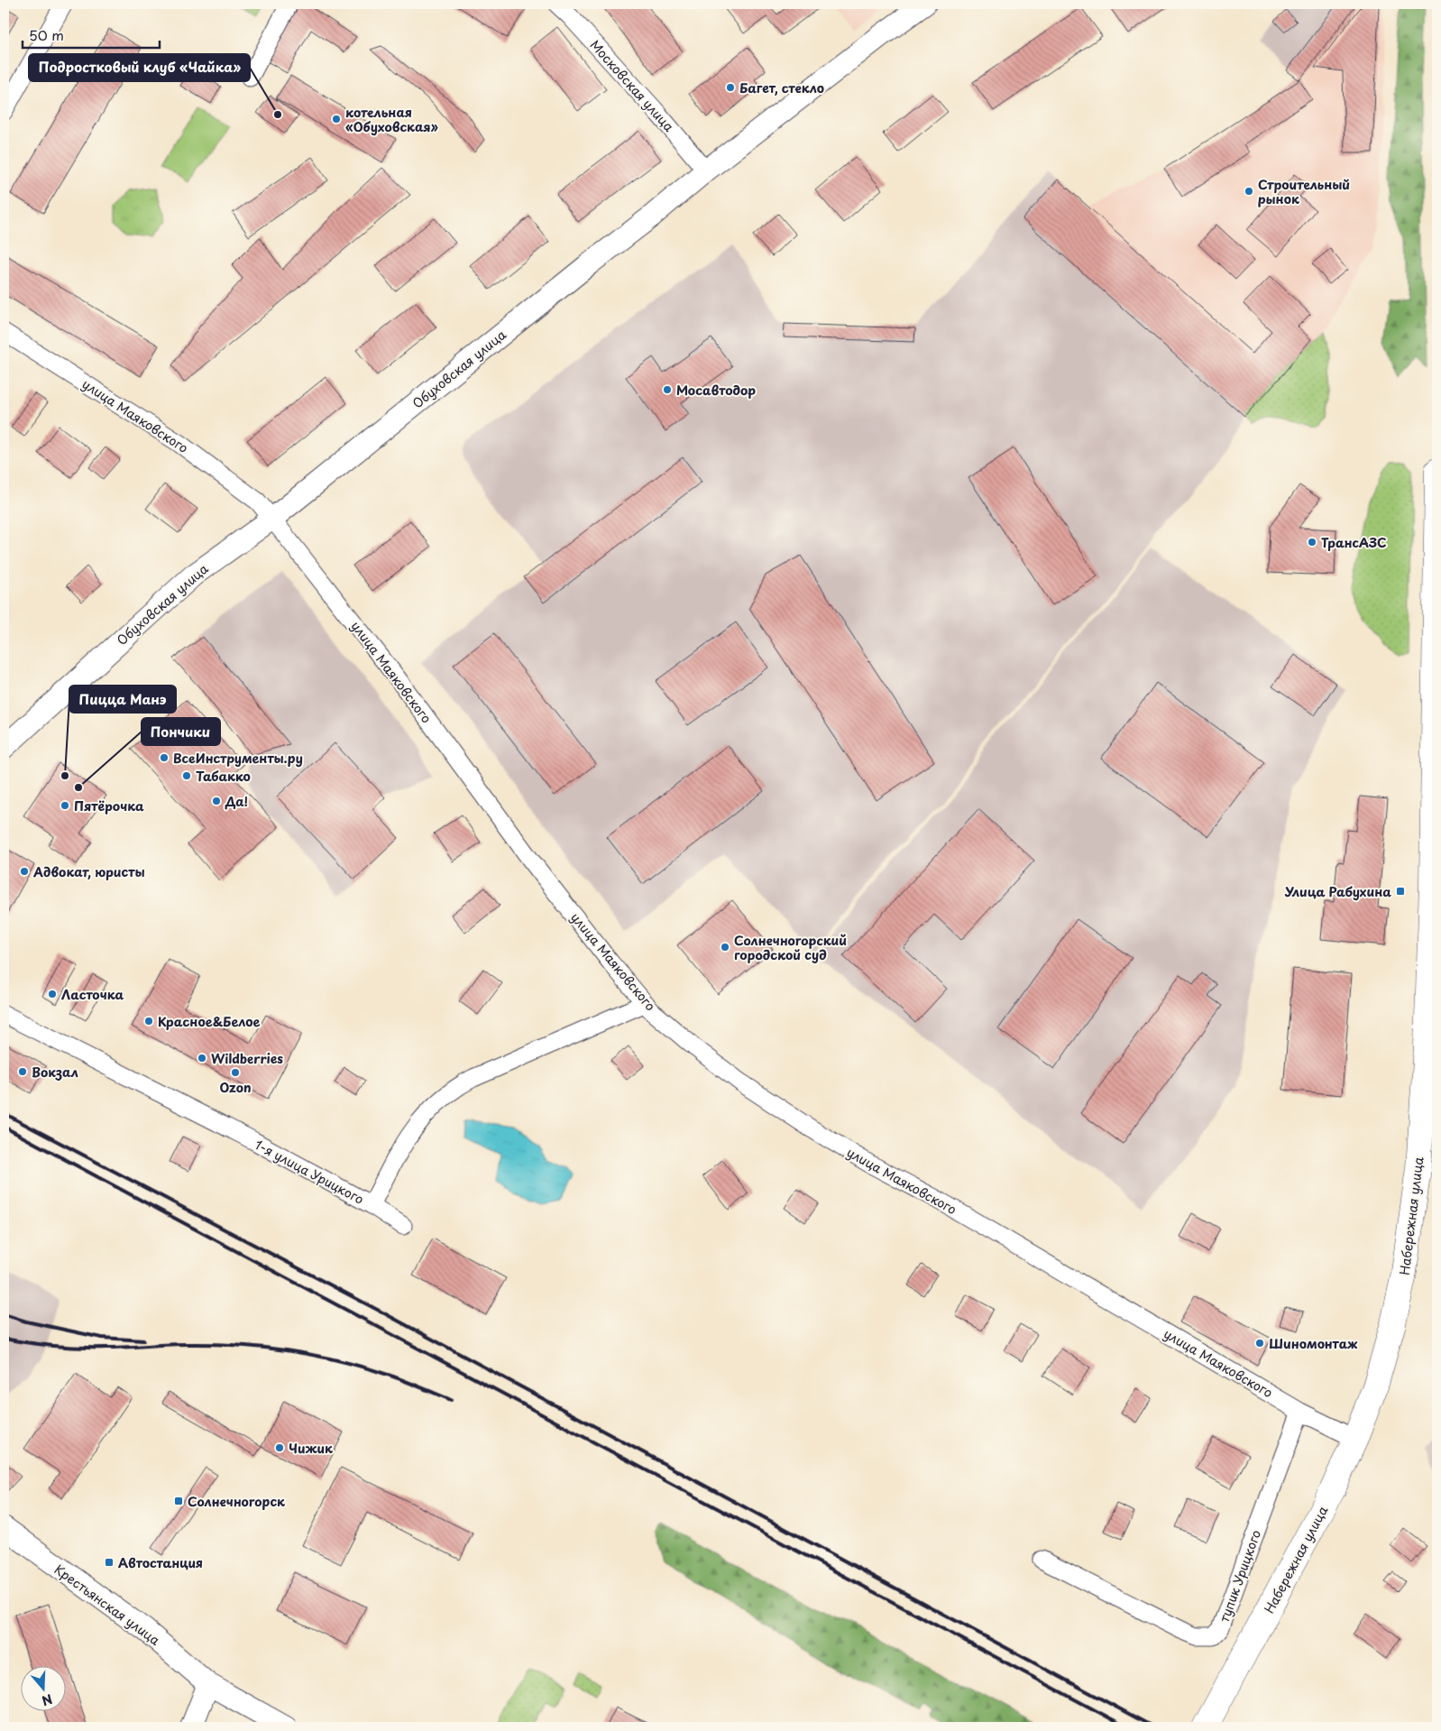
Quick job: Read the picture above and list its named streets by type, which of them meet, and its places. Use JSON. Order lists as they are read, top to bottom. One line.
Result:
{"streets":{"main road":["Набережная улица"],"street":["Московская улица","Обуховская улица","улица Маяковского","1-я улица Урицкого","тупик Урицкого","Крестьянская улица"]},"crossings":[["Московская улица","Обуховская улица"],["Обуховская улица","улица Маяковского"],["улица Маяковского","1-я улица Урицкого"],["улица Маяковского","Набережная улица"],["улица Маяковского","тупик Урицкого"]],"places":{"other":["Багет, стекло","Подростковый клуб «Чайка»","котельная «Обуховская»","Строительный рынок","Мосавтодор","ТрансАЗС","ВсеИнструменты.ру","Пицца Манэ","Табакко","Пончики","Да!","Пятёрочка","Адвокат, юристы","Солнечногорский городской суд","Ласточка","Красное&Белое","Wildberries","Вокзал","Ozon","Шиномонтаж","Чижик"],"transit":["Улица Рабухина","Солнечногорск","Автостанция"]},"scale_bar":"50 m","north":"bottom"}
